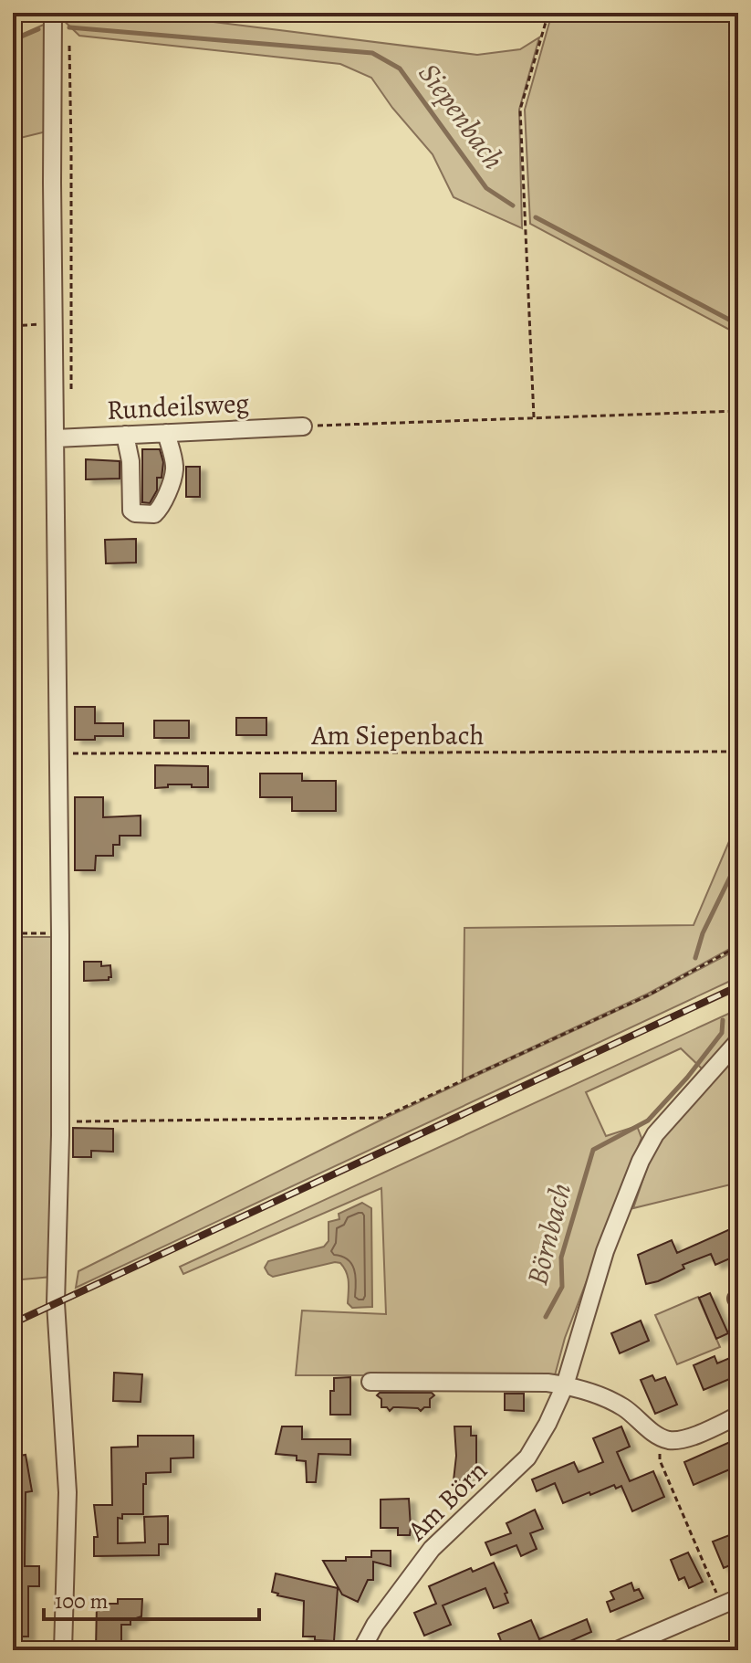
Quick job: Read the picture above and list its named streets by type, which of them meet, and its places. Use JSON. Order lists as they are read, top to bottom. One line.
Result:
{"streets":{"street":["Rundeilsweg","Am Börn"],"path":["Am Siepenbach"]},"water":["Siepenbach","Börnbach"],"scale_bar":"100 m"}
